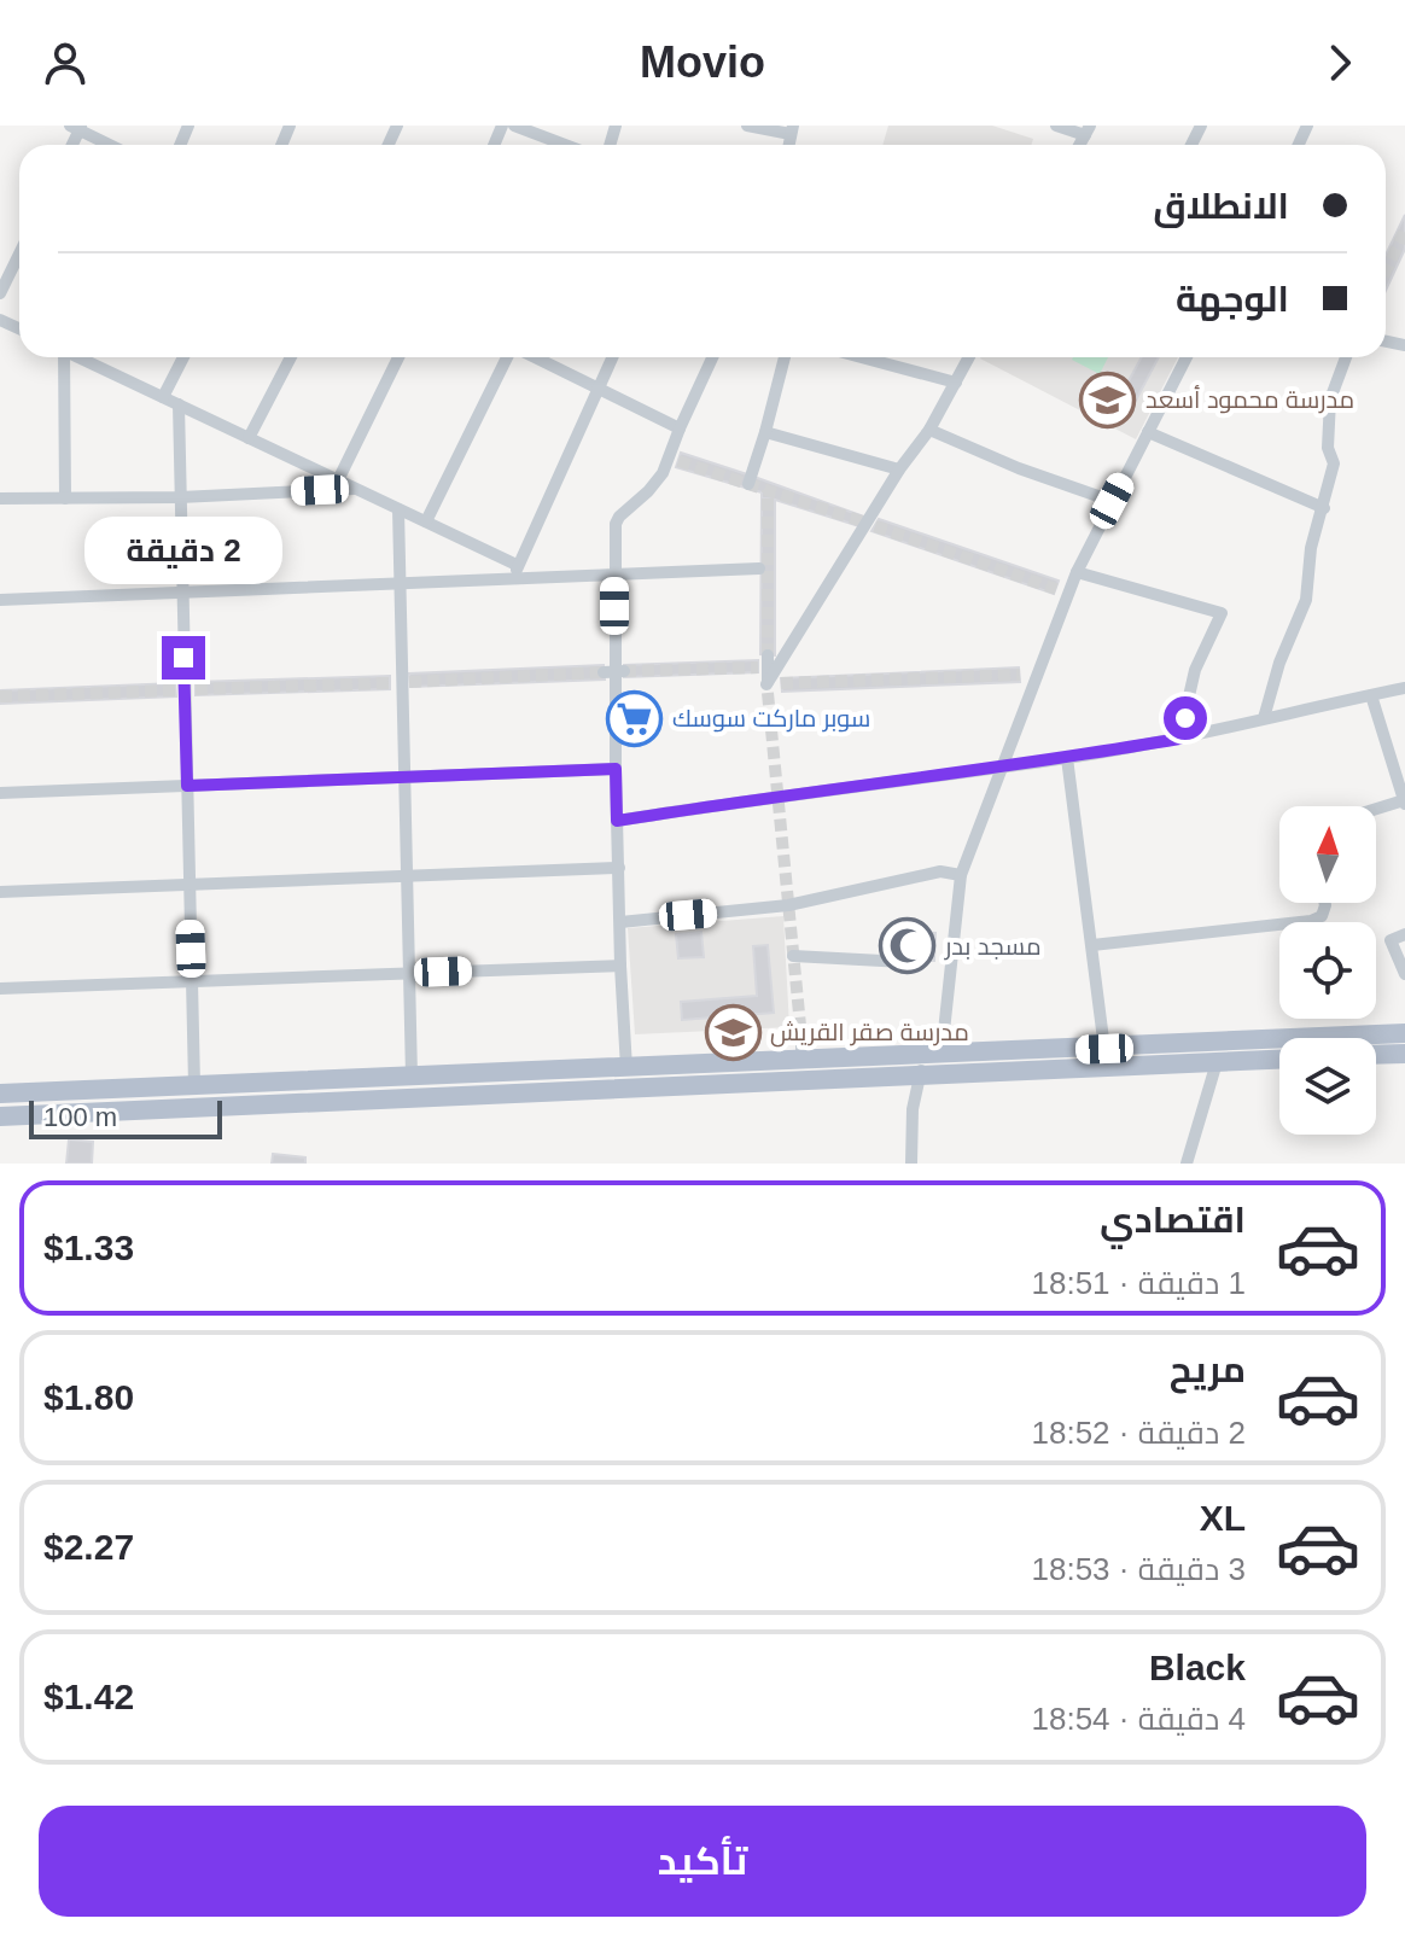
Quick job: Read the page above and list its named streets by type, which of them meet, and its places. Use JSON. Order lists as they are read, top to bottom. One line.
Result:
{"places":{"school or university":["مدرسة محمود أسعد","مدرسة صقر القريش"],"supermarket":["سوبر ماركت سوسك"],"mosque":["مسجد بدر"]},"scale_bar":"100 m","north":"top","page":{"header":"Movio","banner":["الانطلاق","الوجهة"],"bubble":"2 دقيقة","scale":"100 m","list":[{"name":"اقتصادي","note":"1 دقيقة · 18:51","value":"$1.33"},{"name":"مريح","note":"2 دقيقة · 18:52","value":"$1.80"},{"name":"XL","note":"3 دقيقة · 18:53","value":"$2.27"},{"name":"Black","note":"4 دقيقة · 18:54","value":"$1.42"}],"buttons":"تأكيد"}}
